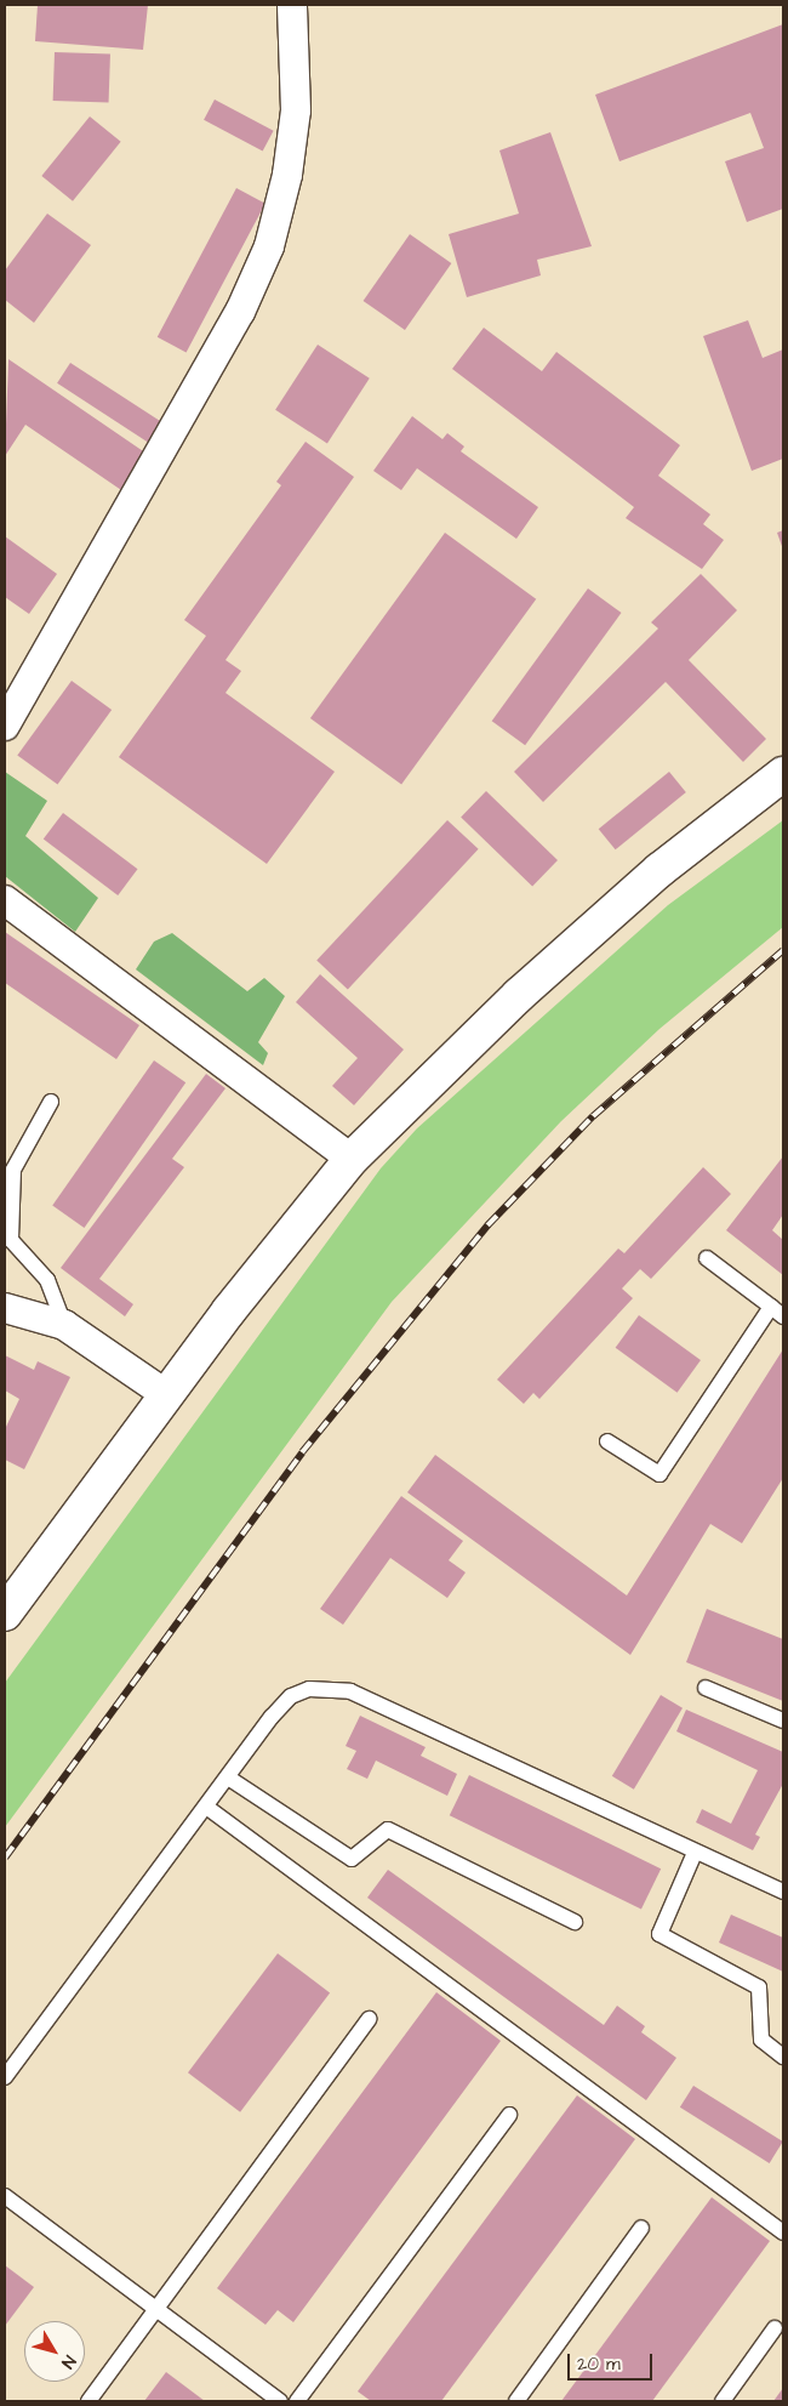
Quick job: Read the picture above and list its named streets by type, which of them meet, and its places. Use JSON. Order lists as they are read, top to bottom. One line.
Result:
{"scale_bar":"20 m","north":"bottom right"}
